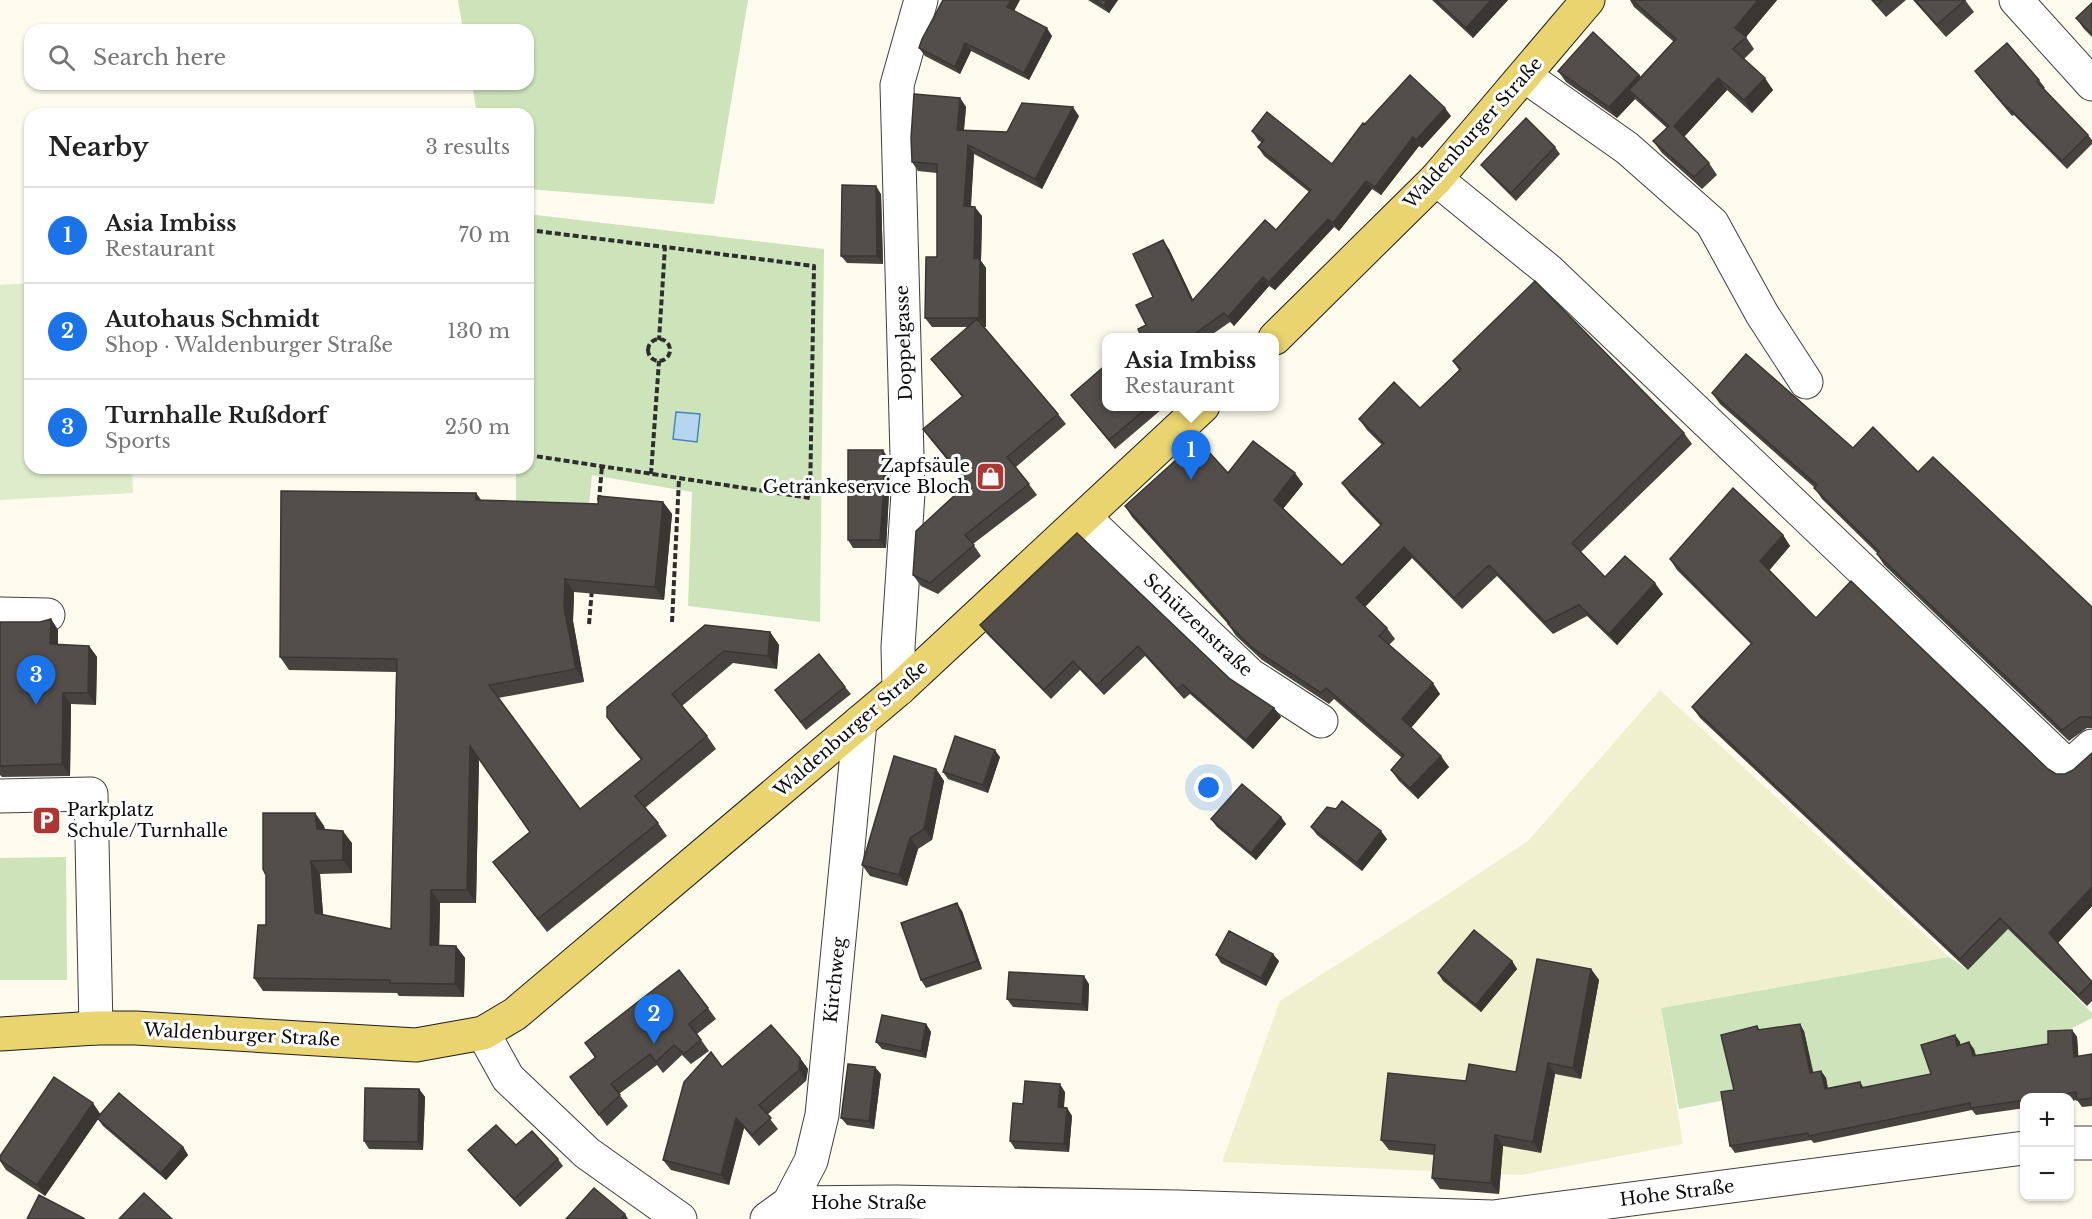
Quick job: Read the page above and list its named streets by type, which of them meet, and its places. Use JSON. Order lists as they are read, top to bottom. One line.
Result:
{"streets":{"main road":["Waldenburger Straße"],"street":["Doppelgasse","Schützenstraße","Kirchweg","Hohe Straße"]},"crossings":[["Waldenburger Straße","Doppelgasse"],["Waldenburger Straße","Schützenstraße"],["Waldenburger Straße","Kirchweg"],["Kirchweg","Hohe Straße"]],"places":{"shop":["Zapfsäule Getränkeservice Bloch"],"parking":["Parkplatz Schule/Turnhalle"]},"page":{"search":"Search here","heading":["Nearby","3 results"],"list":[{"mark":"1","name":"Asia Imbiss","note":"Restaurant","value":"70 m"},{"mark":"2","name":"Autohaus Schmidt","note":"Shop · Waldenburger Straße","value":"130 m"},{"mark":"3","name":"Turnhalle Rußdorf","note":"Sports","value":"250 m"}],"popup":["Asia Imbiss","Restaurant"],"pins":["1","3","2"],"map_buttons":["+","−"]}}
